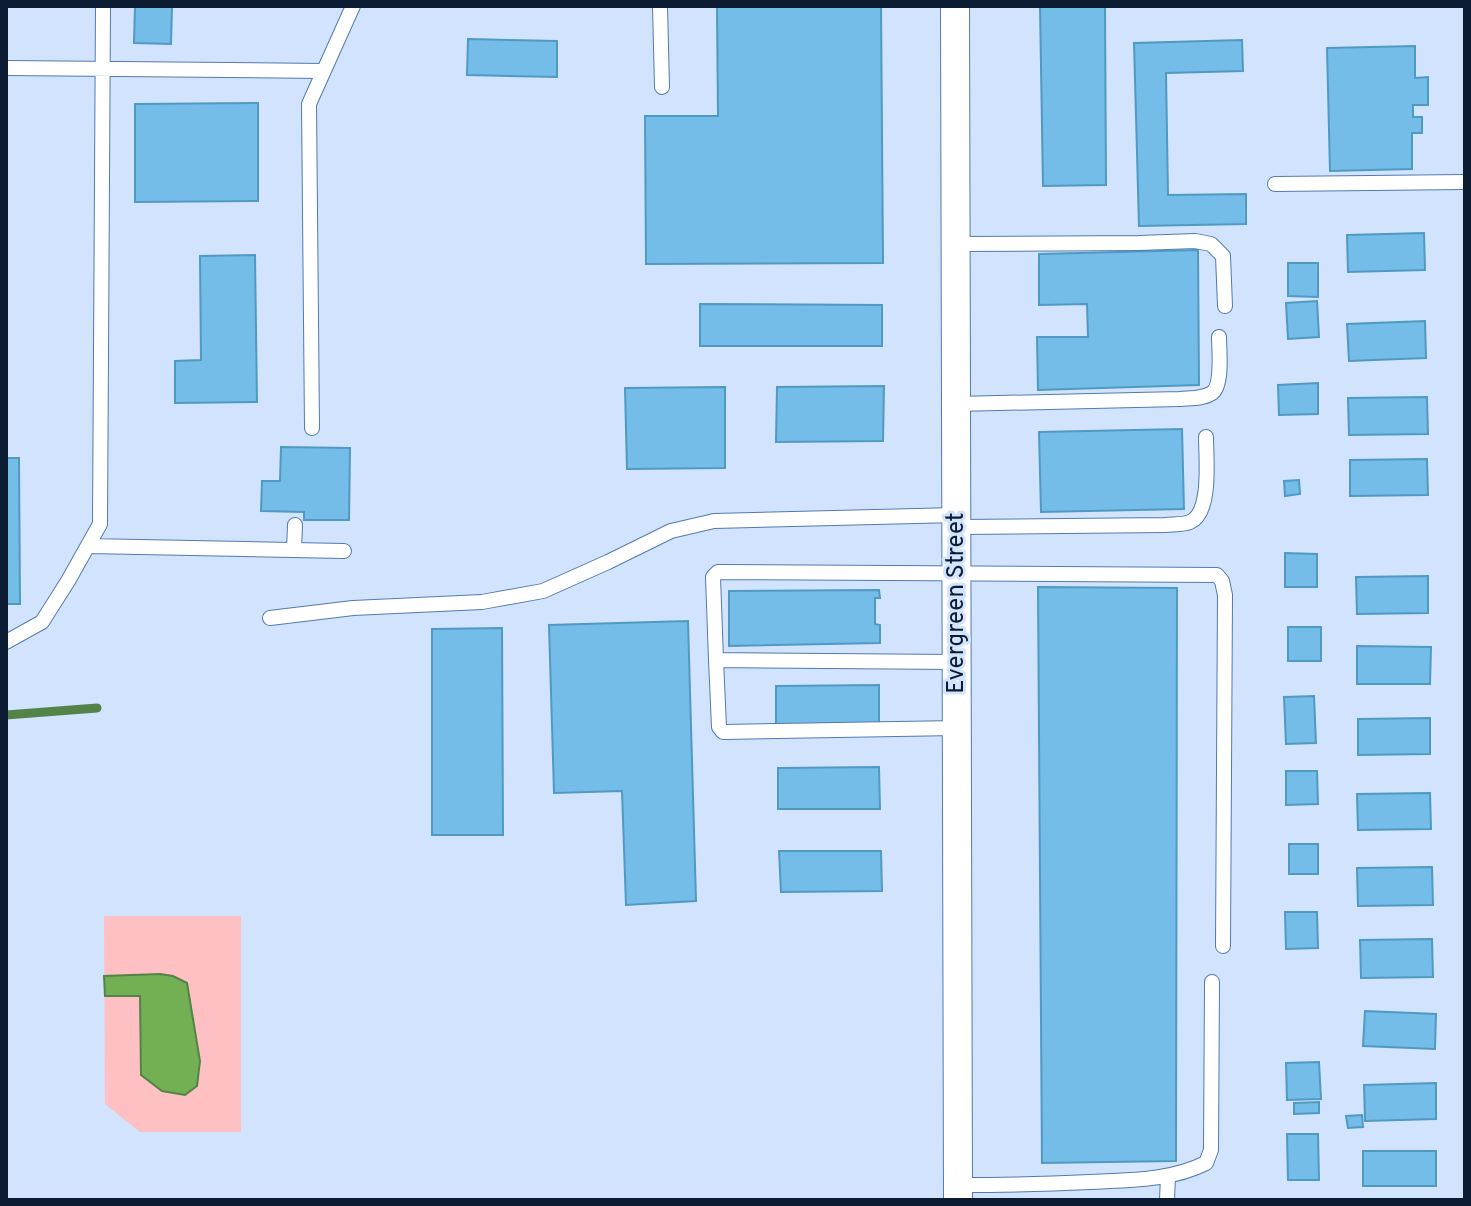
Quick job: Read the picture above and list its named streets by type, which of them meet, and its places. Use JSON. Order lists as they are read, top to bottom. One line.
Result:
{"streets":{"street":["Evergreen Street"]}}
